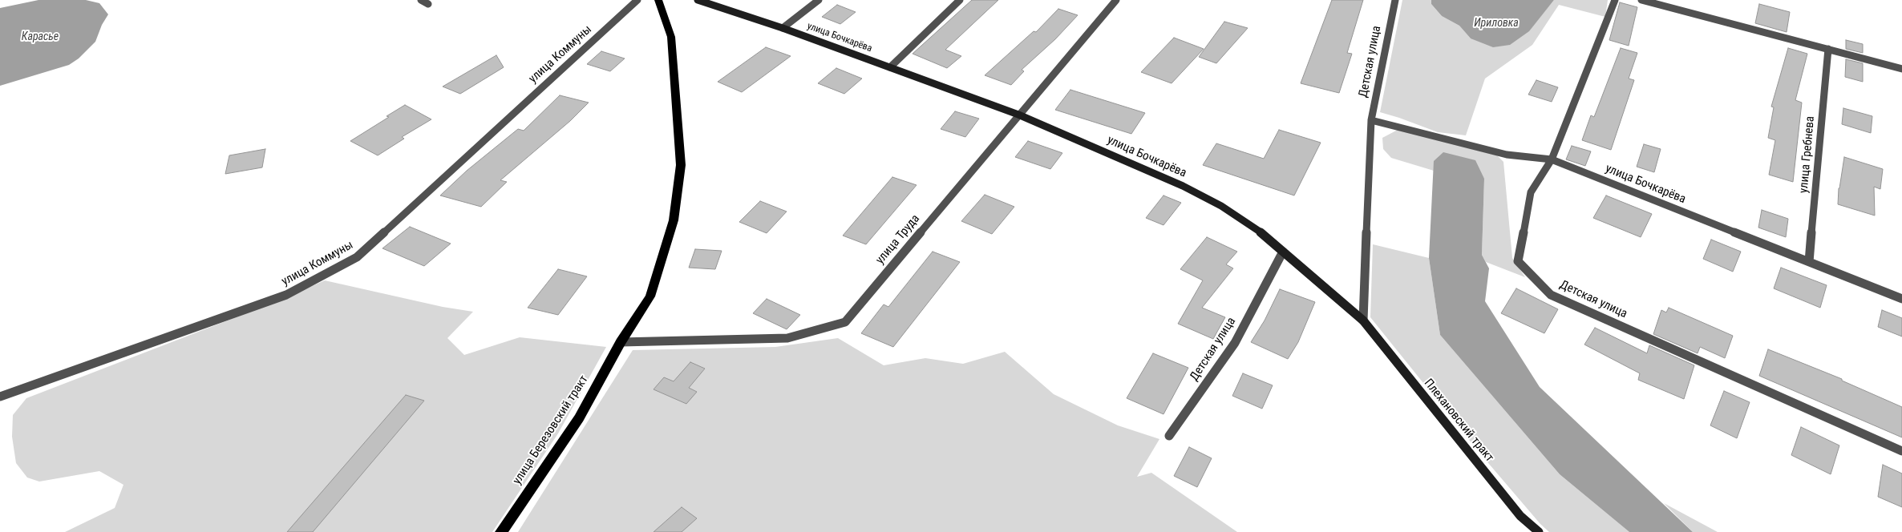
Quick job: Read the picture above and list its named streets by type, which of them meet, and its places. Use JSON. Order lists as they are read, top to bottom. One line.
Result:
{"streets":{"main road":["улица Березовский тракт"],"street":["улица Бочкарёва","улица Коммуны","Детская улица","улица Гребнева","улица Труда","Плехановский тракт"]},"crossings":[["улица Бочкарёва","Детская улица"],["улица Бочкарёва","улица Гребнева"],["улица Бочкарёва","улица Труда"],["улица Бочкарёва","Плехановский тракт"],["Детская улица","Плехановский тракт"],["улица Труда","улица Березовский тракт"]],"water":["Ириловка","Карасье"]}
